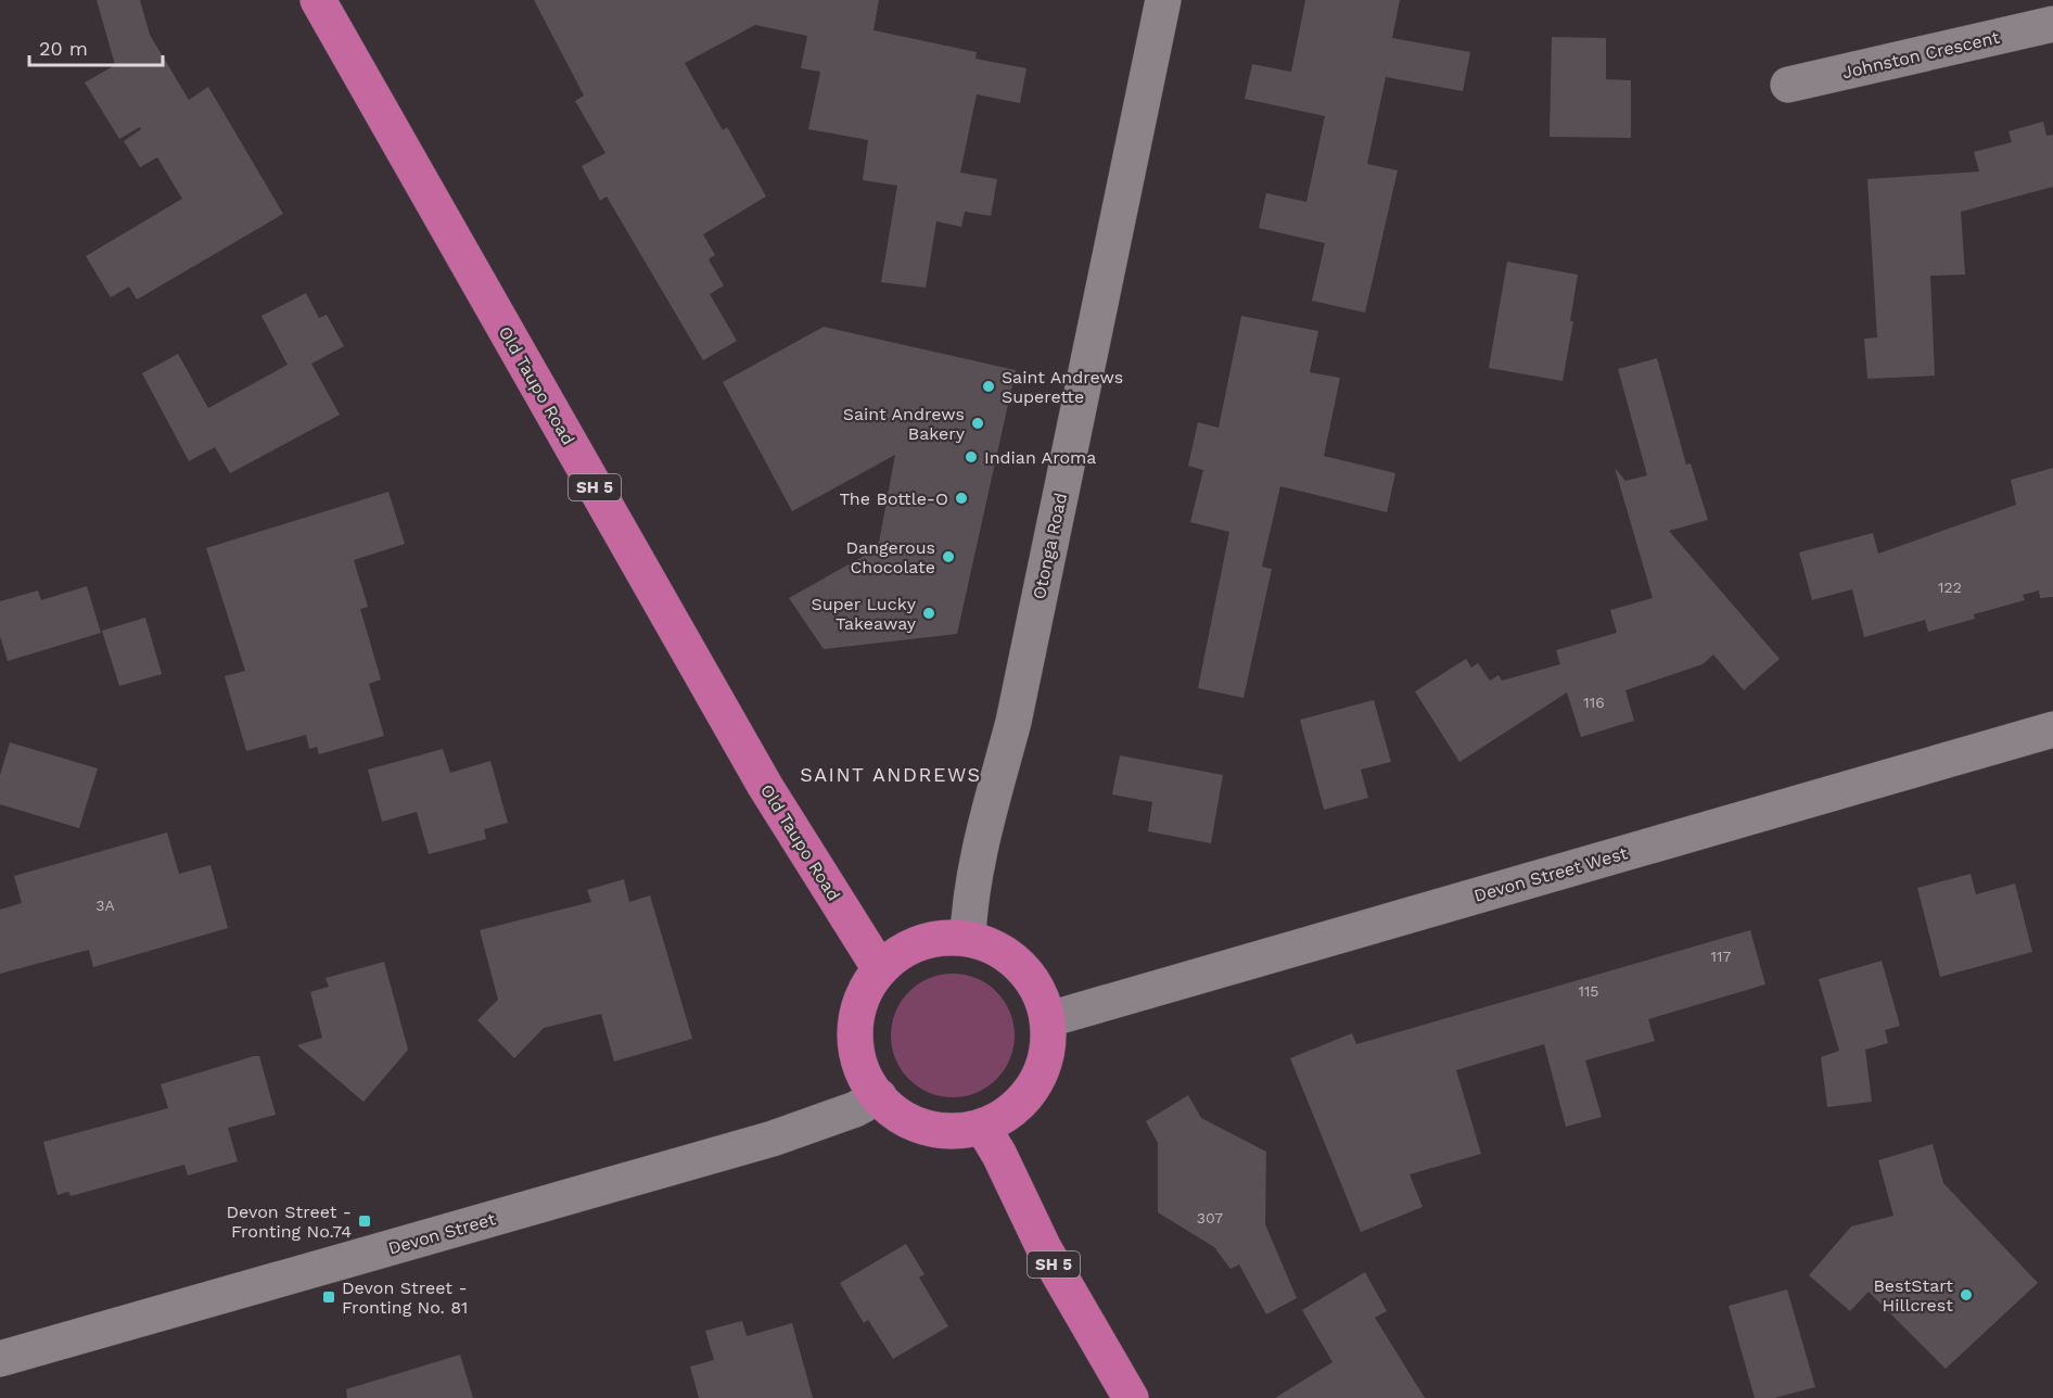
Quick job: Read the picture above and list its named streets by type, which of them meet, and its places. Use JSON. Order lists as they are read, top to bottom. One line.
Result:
{"streets":{"highway":["Old Taupo Road","SH 5"],"main road":["Johnston Crescent","Otonga Road","Devon Street West","Devon Street"]},"crossings":[["Old Taupo Road","SH 5"],["Old Taupo Road","Otonga Road"],["Old Taupo Road","Devon Street West"],["Old Taupo Road","Devon Street"],["SH 5","Otonga Road"],["SH 5","Devon Street West"],["SH 5","Devon Street"],["Otonga Road","Devon Street West"],["Otonga Road","Devon Street"],["Devon Street West","Devon Street"]],"districts":["SAINT ANDREWS"],"places":{"other":["Saint Andrews Superette","Saint Andrews Bakery","Indian Aroma","The Bottle-O","Dangerous Chocolate","Super Lucky Takeaway","BestStart Hillcrest"],"transit":["Devon Street - Fronting No.74","Devon Street - Fronting No. 81"]},"house_numbers":["122","116","3A","117","115","307"],"scale_bar":"20 m"}
